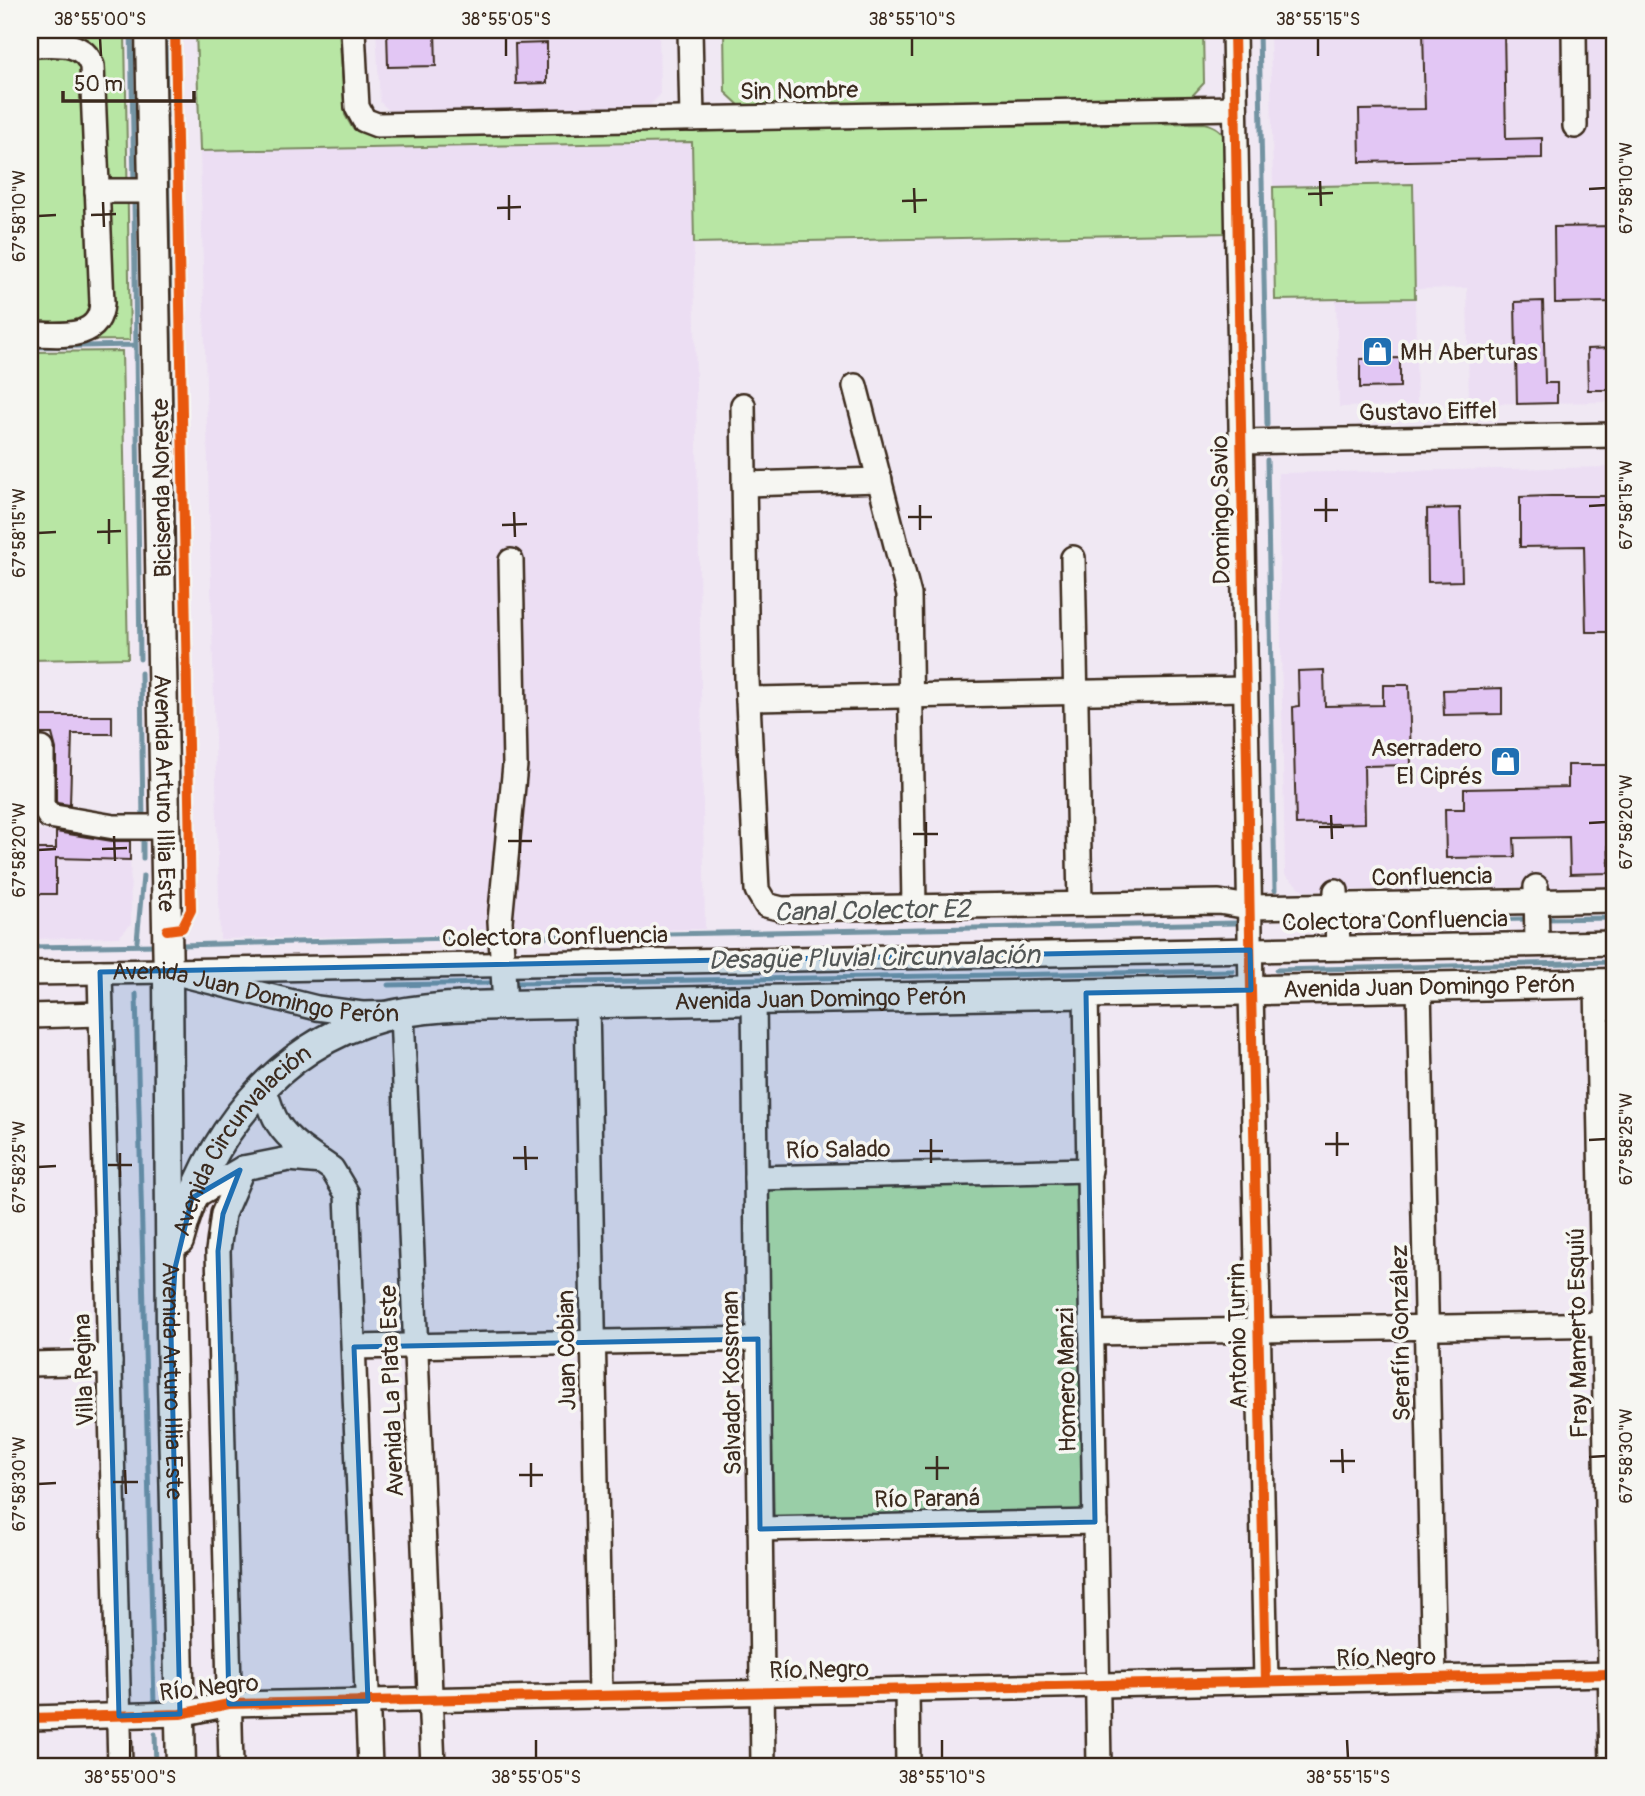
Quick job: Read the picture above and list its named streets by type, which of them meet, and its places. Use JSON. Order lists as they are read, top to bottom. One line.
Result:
{"streets":{"main road":["Avenida Arturo Illia Este","Avenida Juan Domingo Perón","Avenida Circunvalación"],"street":["Sin Nombre","Gustavo Eiffel","Domingo Savio","Confluencia","Colectora Confluencia","Río Salado","Serafín González","Fray Mamerto Esquiú","Antonio Turrin","Juan Cobian","Villa Regina","Homero Manzi","Salvador Kossman","Avenida La Plata Este","Río Paraná","Río Negro"],"cycle path":["Bicisenda Noreste"]},"crossings":[["Sin Nombre","Domingo Savio"],["Gustavo Eiffel","Domingo Savio"],["Domingo Savio","Confluencia"],["Domingo Savio","Colectora Confluencia"],["Domingo Savio","Avenida Juan Domingo Perón"],["Domingo Savio","Antonio Turrin"],["Avenida Arturo Illia Este","Colectora Confluencia"],["Avenida Arturo Illia Este","Avenida Juan Domingo Perón"],["Avenida Arturo Illia Este","Avenida Circunvalación"],["Avenida Arturo Illia Este","Río Negro"],["Colectora Confluencia","Avenida Juan Domingo Perón"],["Avenida Juan Domingo Perón","Avenida Circunvalación"],["Avenida Juan Domingo Perón","Serafín González"],["Avenida Juan Domingo Perón","Fray Mamerto Esquiú"],["Avenida Juan Domingo Perón","Antonio Turrin"],["Avenida Juan Domingo Perón","Juan Cobian"],["Avenida Juan Domingo Perón","Villa Regina"],["Avenida Juan Domingo Perón","Homero Manzi"],["Avenida Juan Domingo Perón","Salvador Kossman"],["Avenida Juan Domingo Perón","Avenida La Plata Este"],["Avenida Circunvalación","Avenida La Plata Este"],["Río Salado","Homero Manzi"],["Río Salado","Salvador Kossman"],["Serafín González","Río Negro"],["Fray Mamerto Esquiú","Río Negro"],["Antonio Turrin","Río Negro"],["Juan Cobian","Río Negro"],["Villa Regina","Río Negro"],["Homero Manzi","Río Paraná"],["Homero Manzi","Río Negro"],["Salvador Kossman","Río Paraná"],["Salvador Kossman","Río Negro"],["Avenida La Plata Este","Río Negro"]],"water":["Canal Colector E2","Desagüe Pluvial Circunvalación"],"places":{"shop":["MH Aberturas","Aserradero El Ciprés"]},"scale_bar":"50 m","coordinates":["38°55'00\"S","38°55'05\"S","38°55'10\"S","38°55'15\"S","67°58'10\"W","67°58'15\"W","67°58'20\"W","67°58'25\"W","67°58'30\"W"]}
